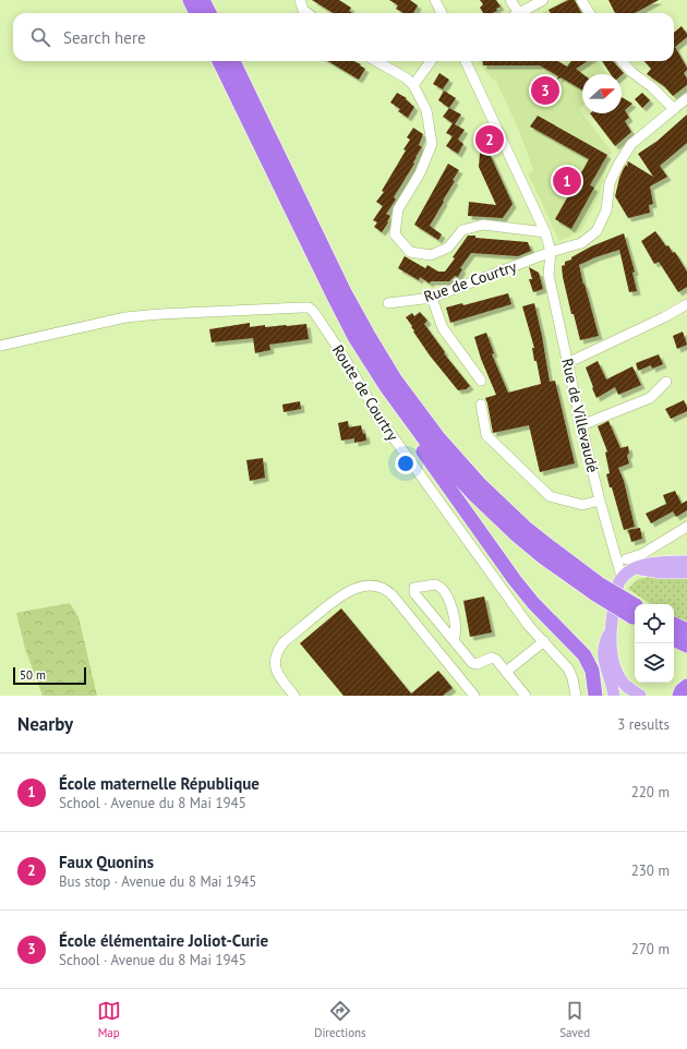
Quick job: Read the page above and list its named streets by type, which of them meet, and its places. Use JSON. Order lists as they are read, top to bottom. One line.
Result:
{"streets":{"street":["Rue de Courtry","Route de Courtry","Rue de Villevaudé"]},"crossings":[["Rue de Courtry","Rue de Villevaudé"]],"scale_bar":"50 m","north":"right","page":{"search":"Search here","pins":["3","2","1"],"scale":"50 m","heading":["Nearby","3 results"],"list":[{"mark":"1","name":"École maternelle République","note":"School · Avenue du 8 Mai 1945","value":"220 m"},{"mark":"2","name":"Faux Quonins","note":"Bus stop · Avenue du 8 Mai 1945","value":"230 m"},{"mark":"3","name":"École élémentaire Joliot-Curie","note":"School · Avenue du 8 Mai 1945","value":"270 m"}],"nav":["Map","Directions","Saved"]}}
